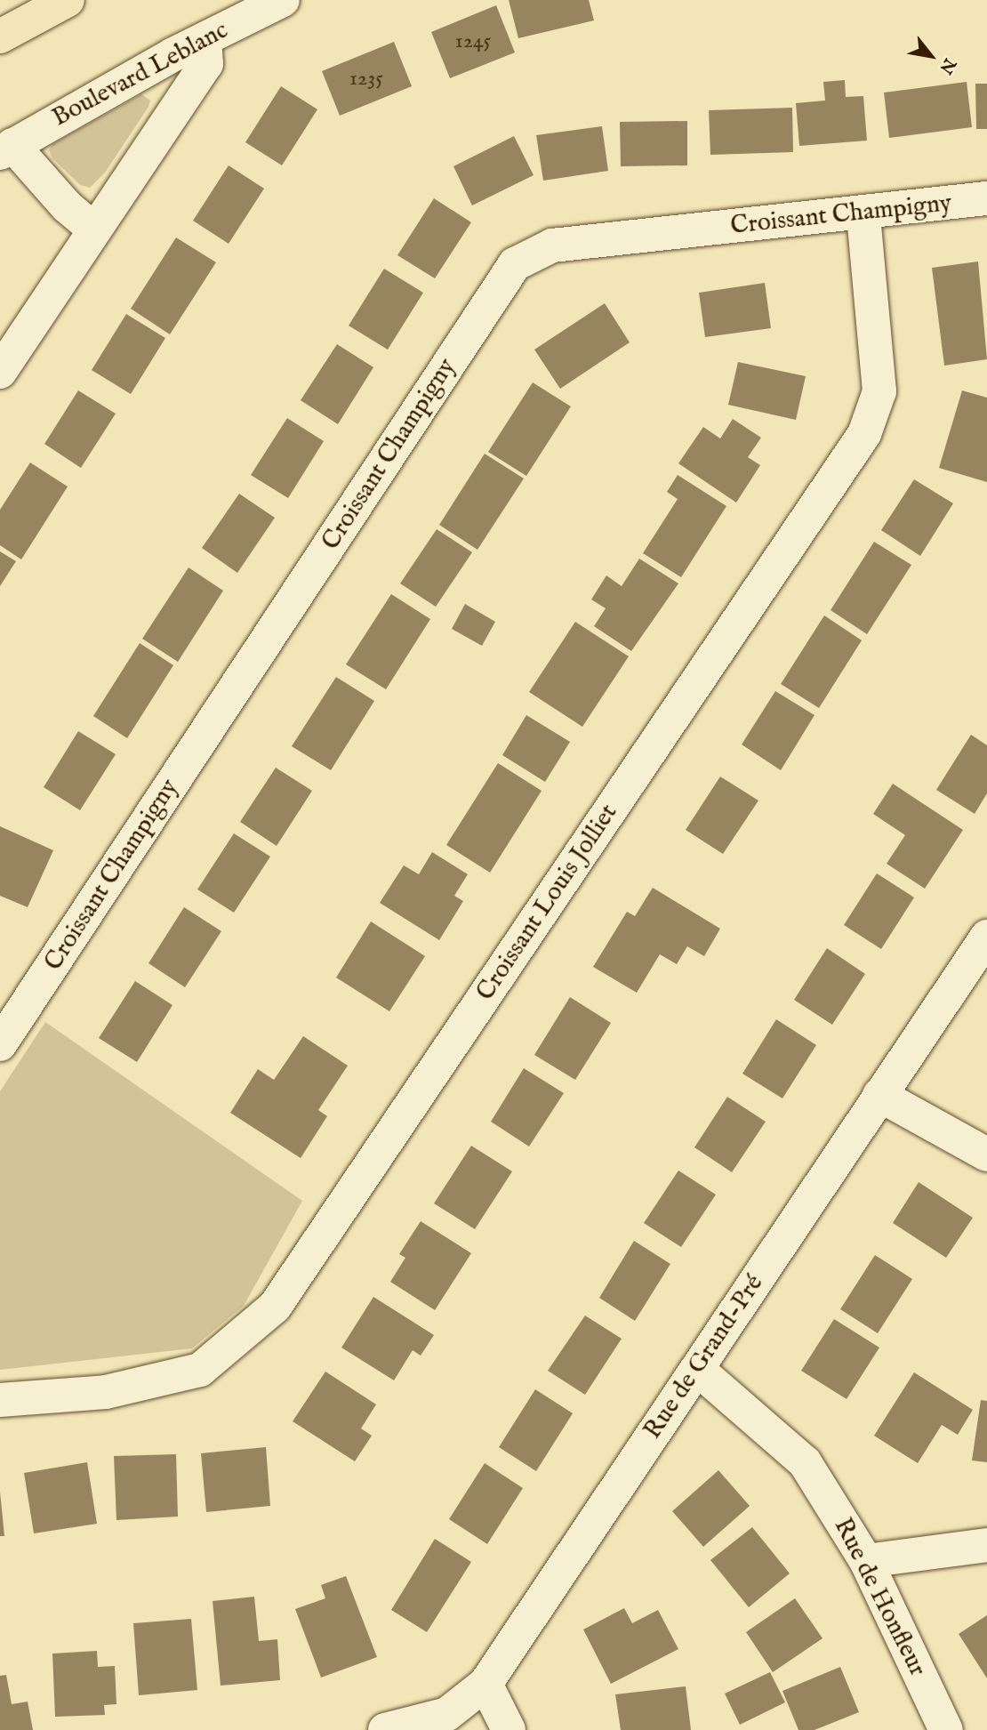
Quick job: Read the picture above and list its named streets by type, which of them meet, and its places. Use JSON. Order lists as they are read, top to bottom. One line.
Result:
{"streets":{"street":["Boulevard Leblanc","Croissant Champigny","Croissant Louis Jolliet","Rue de Grand-Pré","Rue de Honfleur"]},"crossings":[["Croissant Champigny","Croissant Louis Jolliet"],["Rue de Grand-Pré","Rue de Honfleur"]],"house_numbers":["1245","1235"],"north":"bottom right"}
